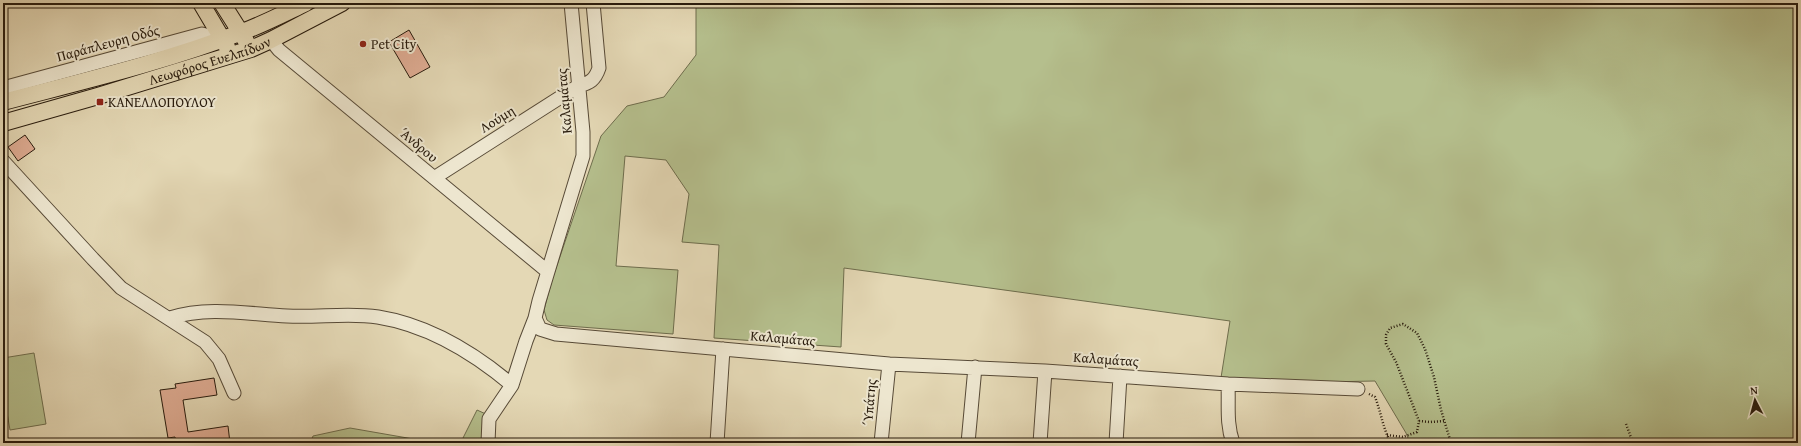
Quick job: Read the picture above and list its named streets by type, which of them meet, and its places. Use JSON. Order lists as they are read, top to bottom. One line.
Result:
{"streets":{"main road":["Λεωφόρος Ευελπίδων"],"street":["Παράπλευρη Οδός","Καλαμάτας","Λούμη","Άνδρου","Ύπάτης"]},"crossings":[["Παράπλευρη Οδός","Λεωφόρος Ευελπίδων"],["Λεωφόρος Ευελπίδων","Άνδρου"],["Καλαμάτας","Λούμη"],["Καλαμάτας","Άνδρου"],["Καλαμάτας","Ύπάτης"],["Λούμη","Άνδρου"]],"places":{"other":["Pet City"],"transit":["ΚΑΝΕΛΛΟΠΟΥΛΟΥ"]},"north":"top"}
